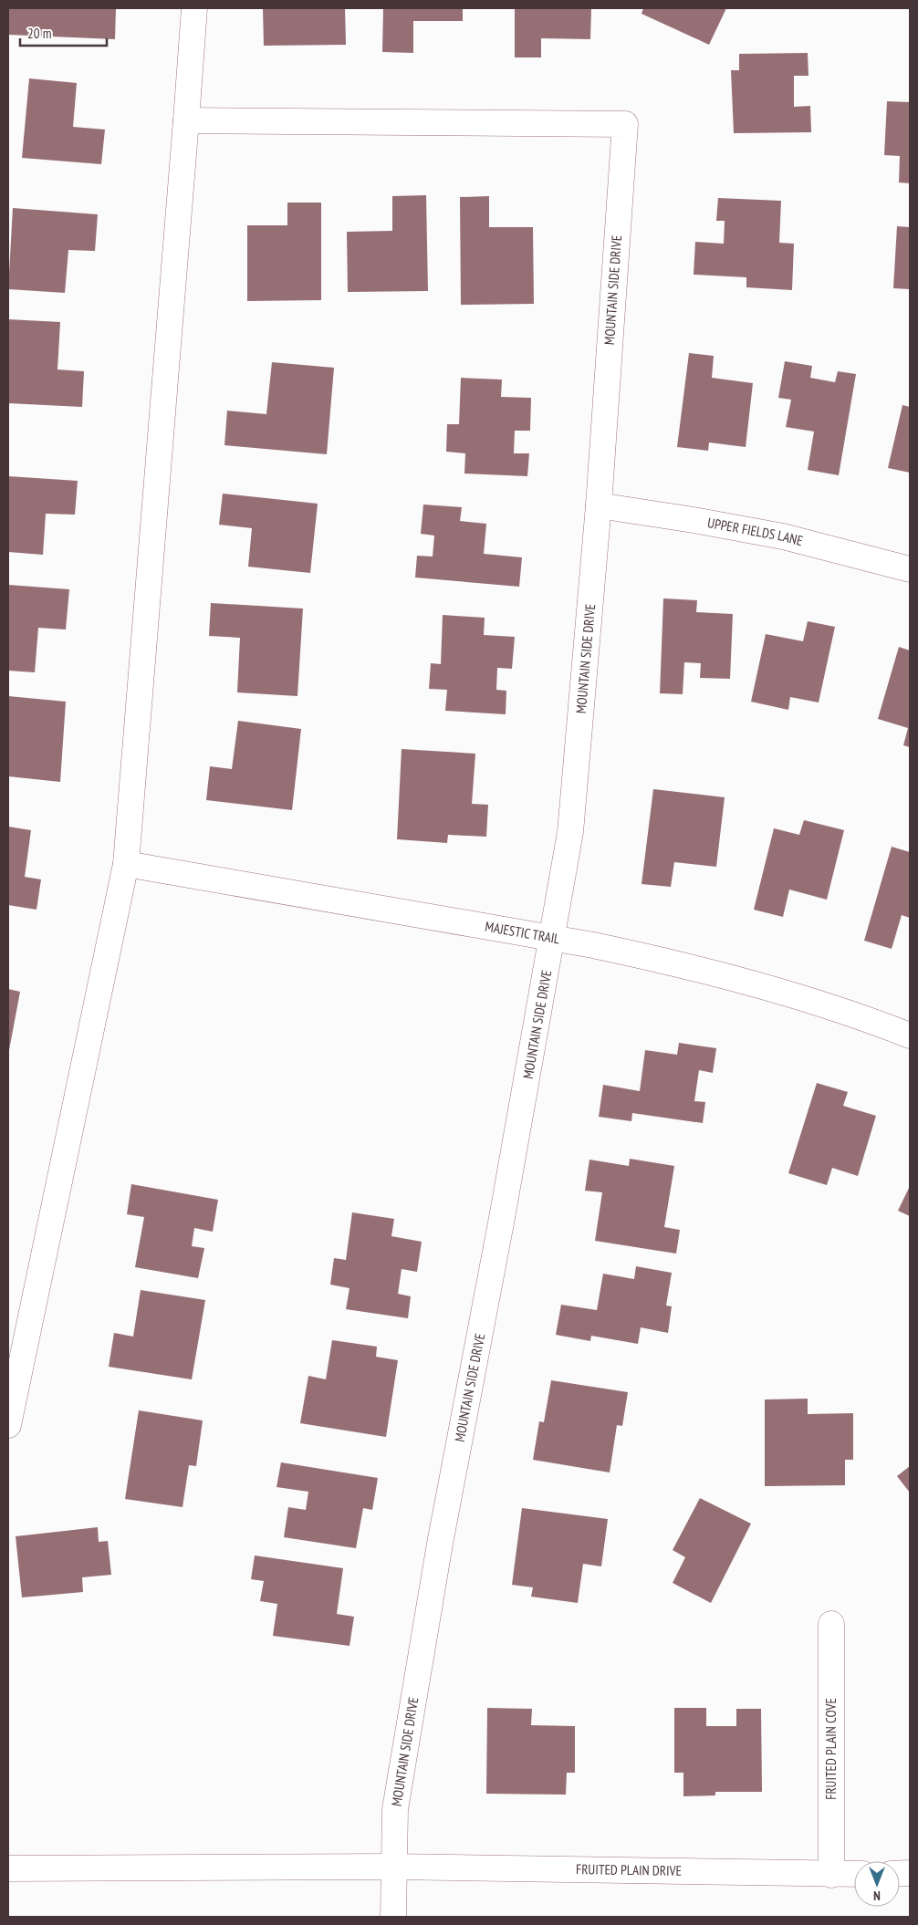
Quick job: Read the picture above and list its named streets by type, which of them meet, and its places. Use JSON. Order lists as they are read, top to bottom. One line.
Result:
{"streets":{"street":["MOUNTAIN SIDE DRIVE","UPPER FIELDS LANE","MAJESTIC TRAIL","FRUITED PLAIN COVE","FRUITED PLAIN DRIVE"]},"crossings":[["MOUNTAIN SIDE DRIVE","UPPER FIELDS LANE"],["MOUNTAIN SIDE DRIVE","MAJESTIC TRAIL"],["MOUNTAIN SIDE DRIVE","FRUITED PLAIN DRIVE"],["FRUITED PLAIN COVE","FRUITED PLAIN DRIVE"]],"scale_bar":"20 m","north":"bottom"}
